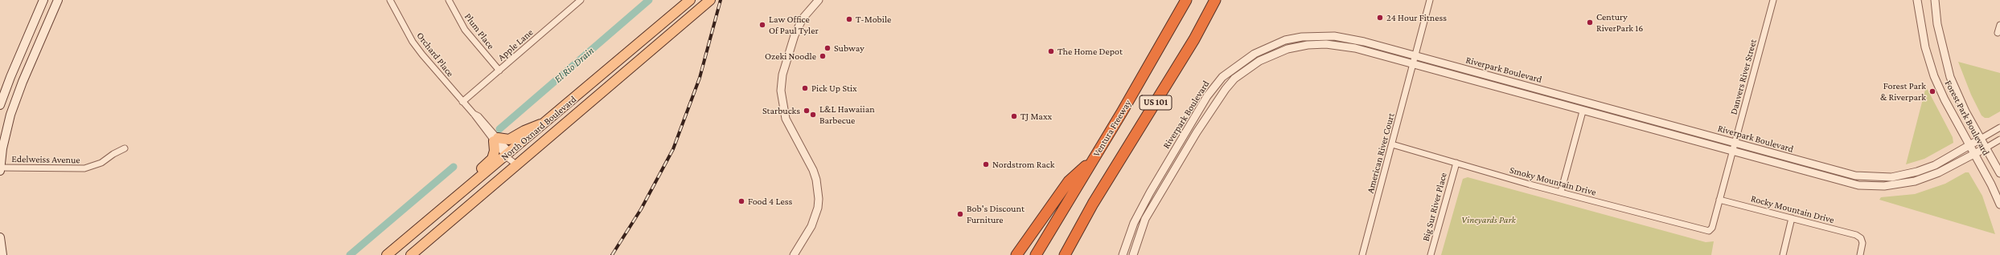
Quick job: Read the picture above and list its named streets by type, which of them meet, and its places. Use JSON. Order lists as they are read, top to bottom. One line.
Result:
{"streets":{"highway":["US 101","Ventura Freeway"],"main road":["North Oxnard Boulevard"],"street":["Plum Place","Apple Lane","Orchard Place","Riverpark Boulevard","Danvers River Street","Forest Park Boulevard","American River Court","Edelweiss Avenue","Smoky Mountain Drive","Big Sur River Place","Rocky Mountain Drive"]},"crossings":[["Plum Place","Apple Lane"],["Apple Lane","Orchard Place"],["Orchard Place","North Oxnard Boulevard"],["Riverpark Boulevard","Danvers River Street"],["Riverpark Boulevard","Forest Park Boulevard"],["Riverpark Boulevard","American River Court"],["Danvers River Street","Smoky Mountain Drive"],["Danvers River Street","Rocky Mountain Drive"],["American River Court","Smoky Mountain Drive"],["Smoky Mountain Drive","Big Sur River Place"]],"water":["El Rio Drain"],"parks":["Vineyards Park"],"places":["24 Hour Fitness","T-Mobile","Century RiverPark 16","Law Office Of Paul Tyler","Subway","The Home Depot","Ozeki Noodle","Pick Up Stix","Forest Park & Riverpark","Starbucks","L&L Hawaiian Barbecue","TJ Maxx","Nordstrom Rack","Food 4 Less","Bob's Discount Furniture"]}
